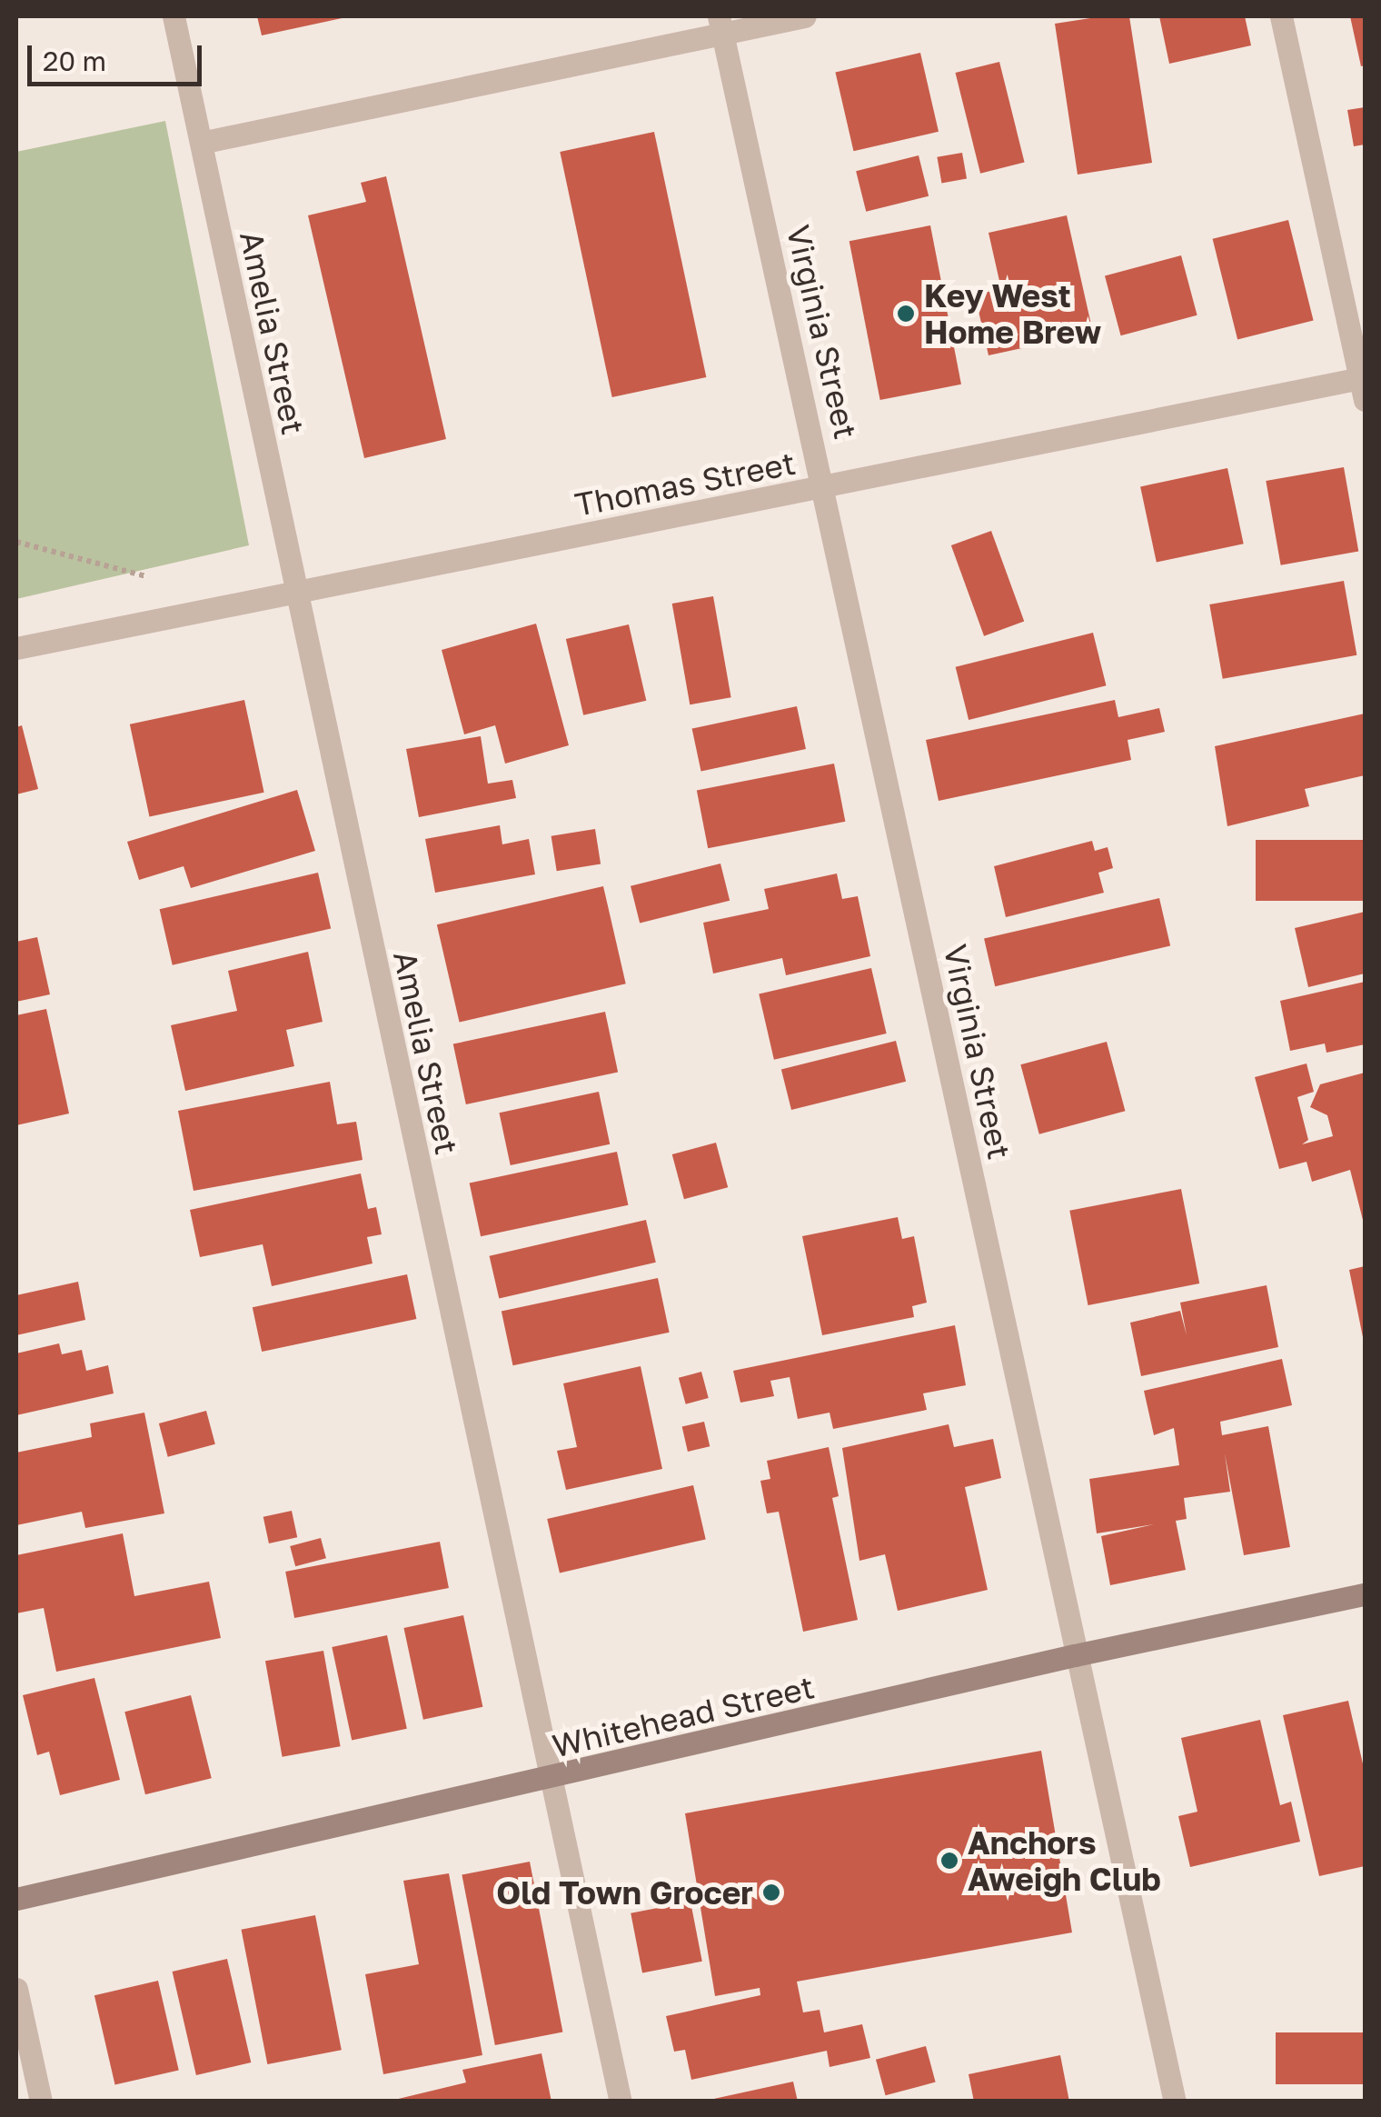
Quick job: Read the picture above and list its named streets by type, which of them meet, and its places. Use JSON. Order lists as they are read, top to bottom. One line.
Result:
{"streets":{"street":["Virginia Street","Amelia Street","Thomas Street","Whitehead Street"]},"crossings":[["Virginia Street","Thomas Street"],["Virginia Street","Whitehead Street"],["Amelia Street","Thomas Street"],["Amelia Street","Whitehead Street"]],"places":["Key West Home Brew","Anchors Aweigh Club","Old Town Grocer"],"scale_bar":"20 m"}
